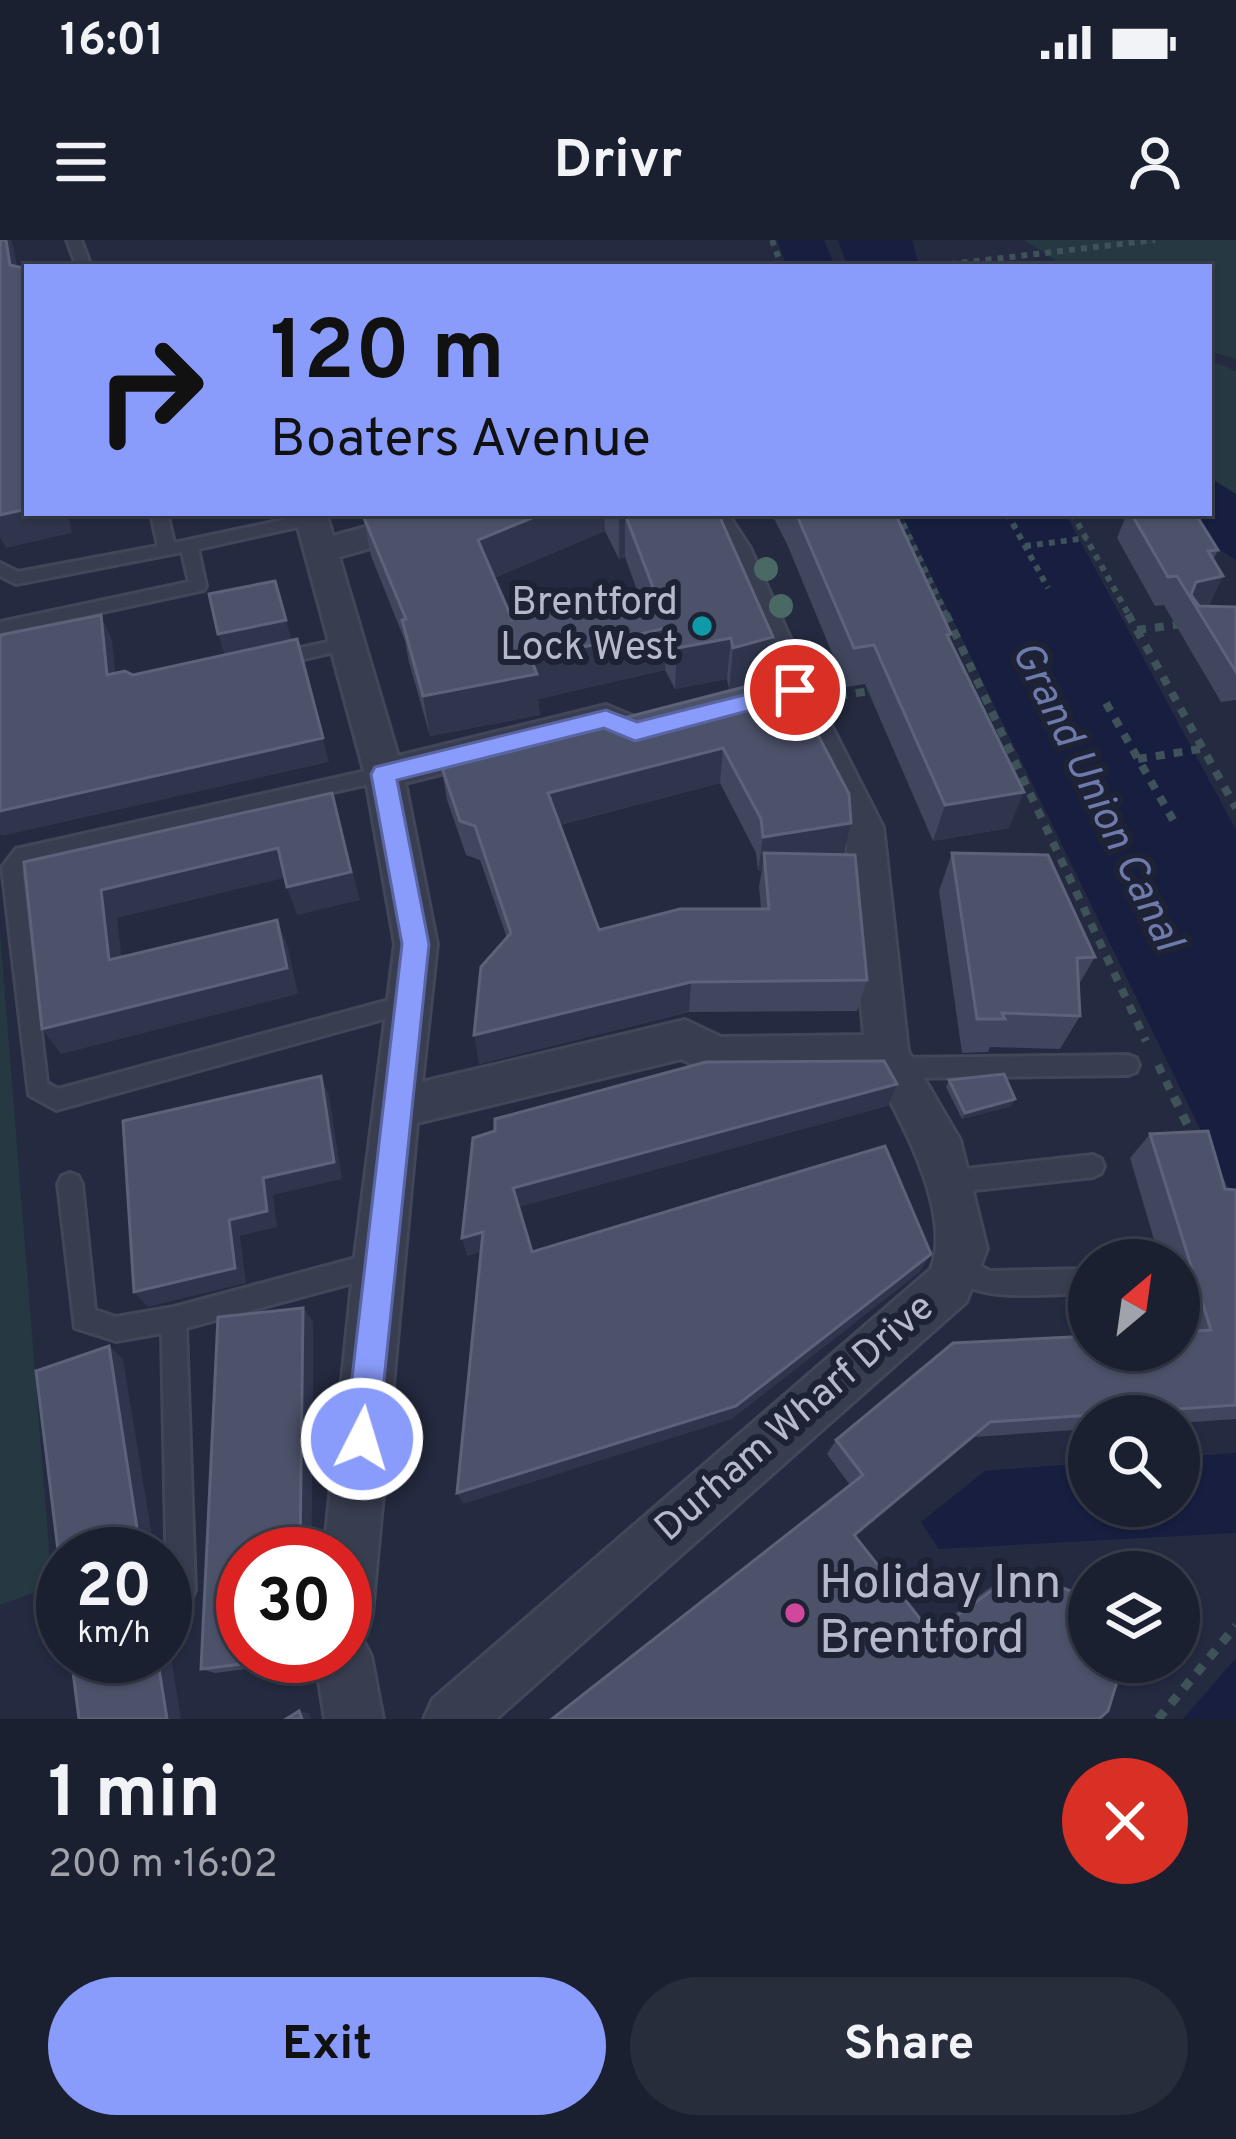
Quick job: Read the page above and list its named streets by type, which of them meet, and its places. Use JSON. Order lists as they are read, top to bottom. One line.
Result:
{"streets":{"street":["Durham Wharf Drive"]},"water":["Grand Union Canal"],"places":["Brentford Lock West","Holiday Inn Brentford"],"north":"top right","page":{"status":"16:01","header":"Drivr","turn":["120 m","Boaters Avenue"],"speed":"20 km/h","limit":"30","heading":["1 min","200 m · 16:02"],"buttons":["Exit","Share"]}}
